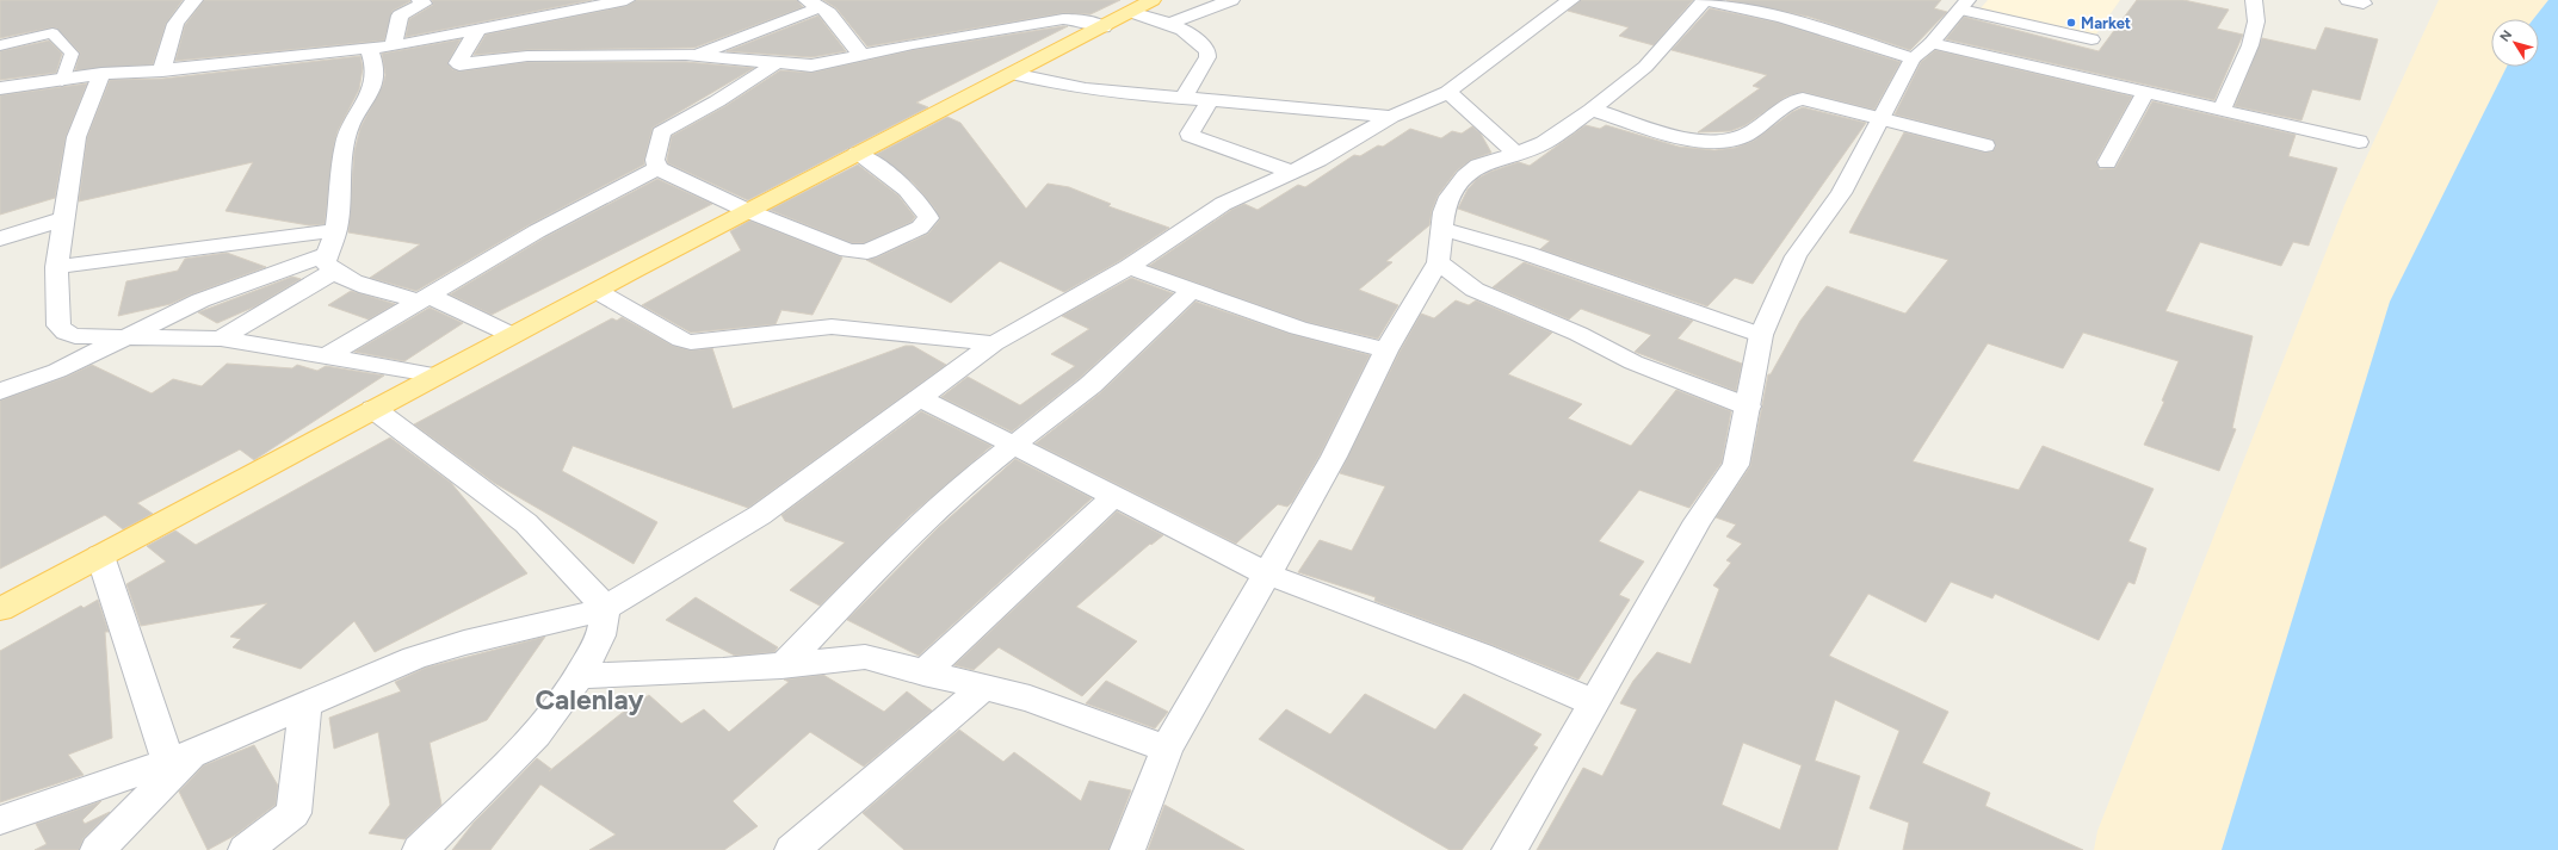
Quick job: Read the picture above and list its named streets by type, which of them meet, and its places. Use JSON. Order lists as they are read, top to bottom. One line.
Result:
{"districts":["Calenlay"],"places":["Market"],"north":"top left"}
